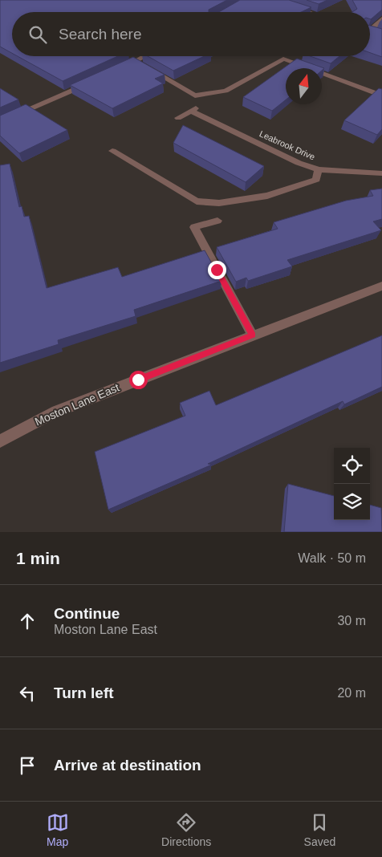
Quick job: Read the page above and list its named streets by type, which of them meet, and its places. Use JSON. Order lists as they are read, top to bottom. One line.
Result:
{"streets":{"street":["Leabrook Drive","Moston Lane East"]},"north":"top","page":{"search":"Search here","heading":["1 min","Walk · 50 m"],"list":[["Continue","Moston Lane East","30 m"],["Turn left","20 m"],"Arrive at destination"],"nav":["Map","Directions","Saved"]}}
